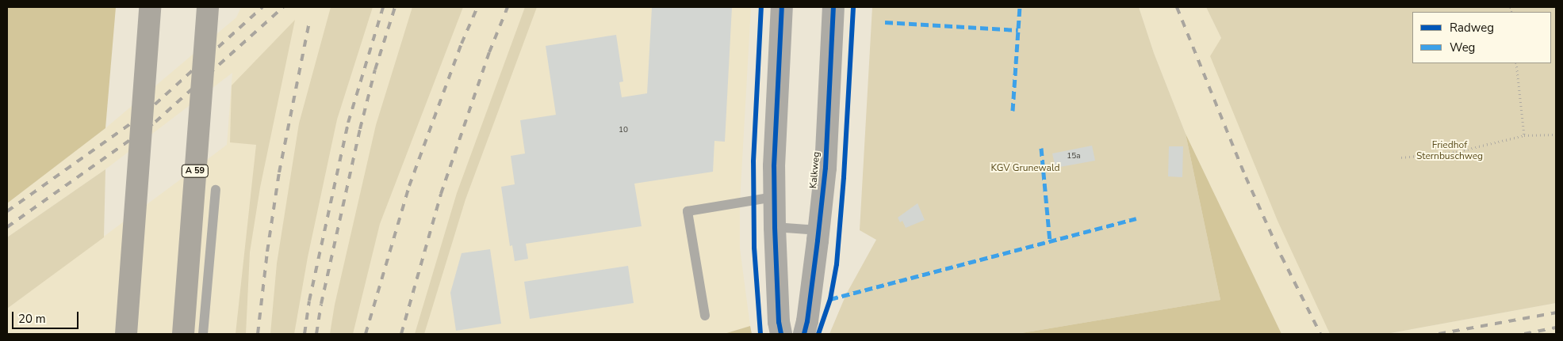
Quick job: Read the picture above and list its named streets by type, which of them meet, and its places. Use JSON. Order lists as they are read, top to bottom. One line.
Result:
{"streets":{"highway":["A 59"],"street":["Kalkweg"]},"parks":["Friedhof Sternbuschweg","KGV Grunewald"],"house_numbers":["10","15a"],"legend":["Radweg","Weg"],"scale_bar":"20 m"}
